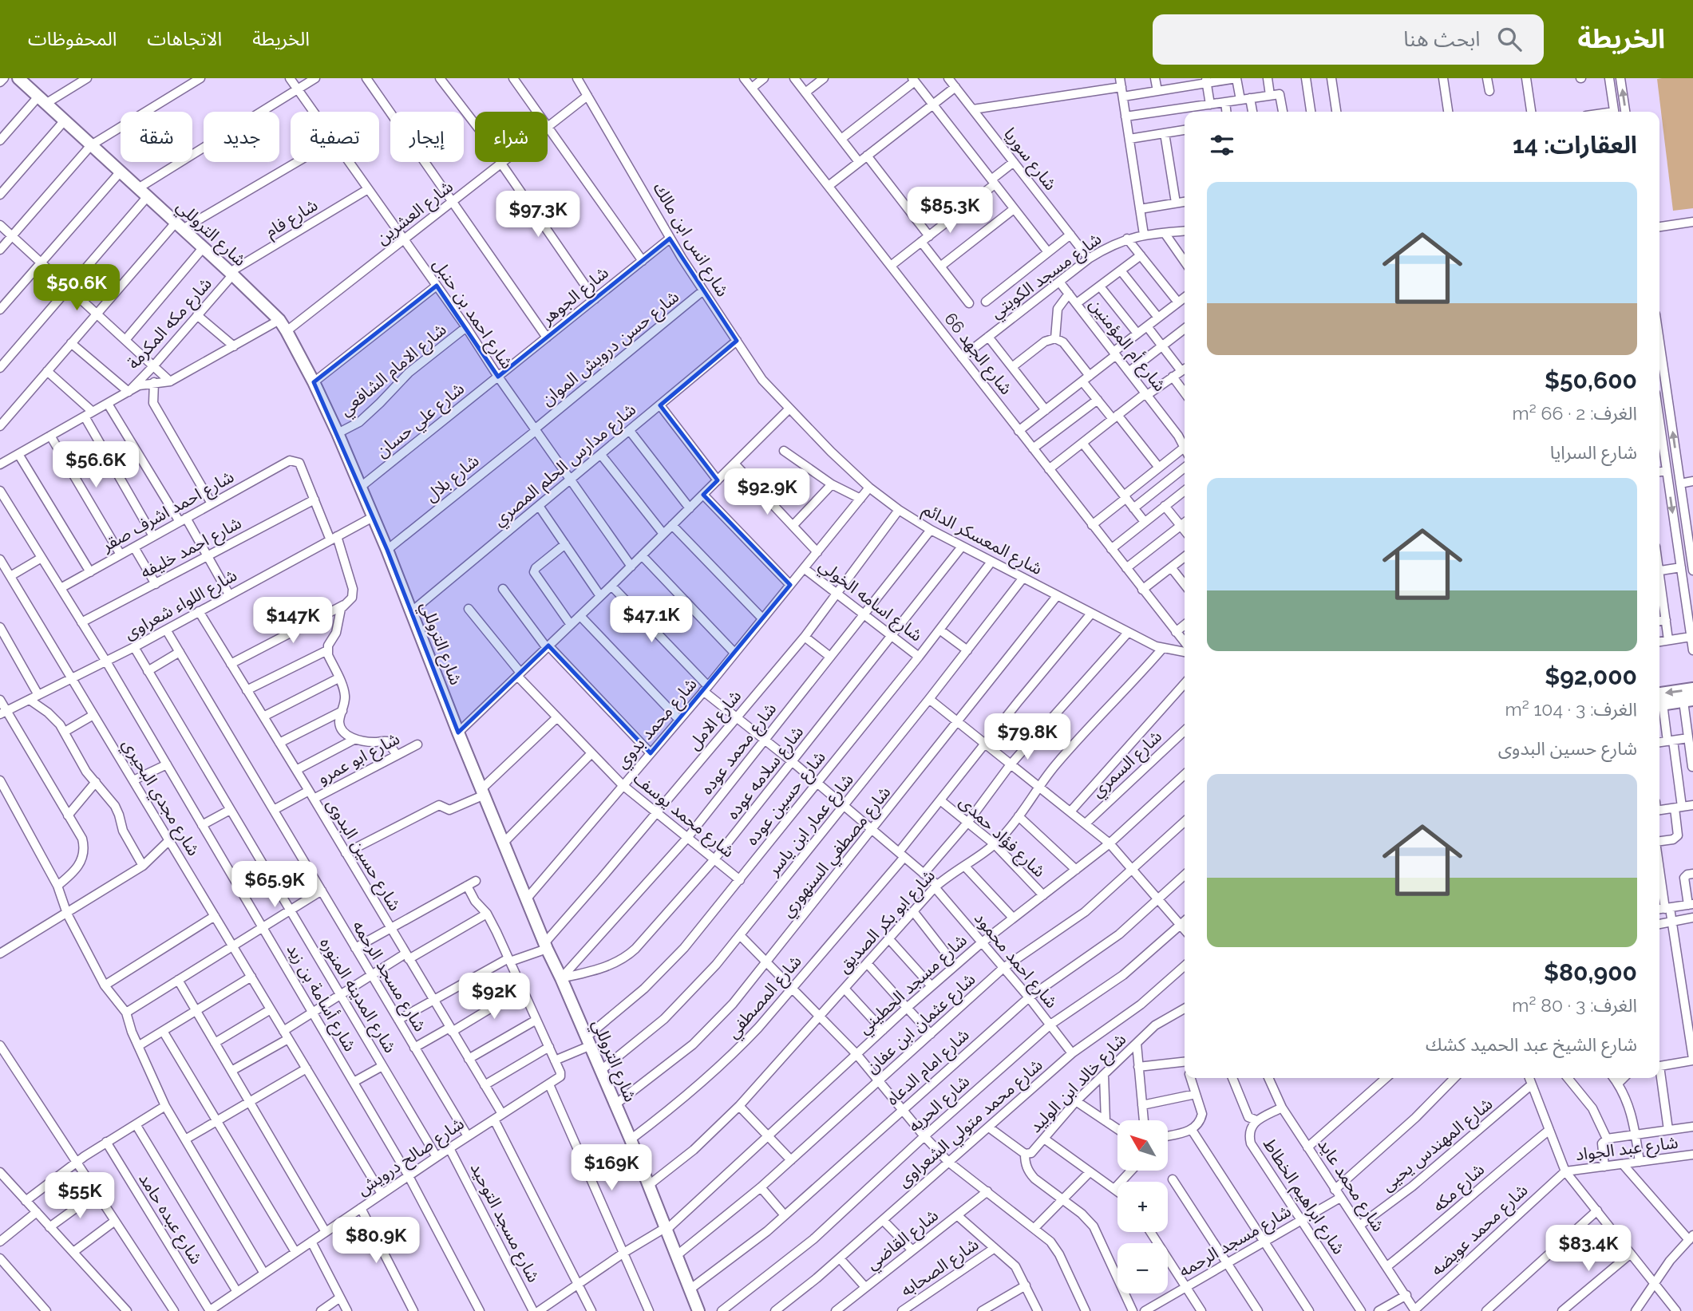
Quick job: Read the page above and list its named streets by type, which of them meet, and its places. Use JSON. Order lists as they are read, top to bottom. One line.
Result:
{"streets":{"street":["شارع سوريا","شارع العشرين","شارع فام","شارع التروللي","شارع انس ابن مالك","شارع مسجد الكويتي","شارع الجوهر","شارع احمد بن حنبل","شارع مكه المكرمة","شارع أم المؤمنين","شارع حسن درويش الموان","شارع الجهد 66","شارع الامام الشافعي","شارع علي حسان","شارع مدارس الحلم المصري","شارع بلال","شارع احمد اشرف صقر","شارع المعسكر الدائم","شارع احمد خليفه","شارع اسامه الخولي","شارع اللواء شعراوى","شارع الامل","شارع محمد بدوي","شارع محمد عوده","شارع ابو عمرو","شارع السمري","شارع سلامه عوده","شارع مجدي البحيري","شارع حسين عوده","شارع محمد يوسف","شارع عمار ابن ياسر","شارع فؤاد حمدى","شارع مصطفي السنهوري","شارع حسين البدوى","شارع ابو بكر الصديق","شارع احمد محمود","شارع مسجد الرحمه","شارع مسجد الحطيني","شارع المدينه المنوره","شارع المصطفي","شارع أسامة بن زيد","شارع عثمان ابن عفان","شارع امام الدعاه","شارع خالد ابن الوليد","شارع الحريه","شارع محمد متولي الشعراوى","شارع المهندس يحيى","شارع عبد الجواد","شارع صالح درويش","شارع محمد عايد","شارع مكه","شارع ابراهيم الخطاط","شارع عبده حامد","شارع مسجد التوحيد","شارع محمد عويضه","شارع القاضي","شارع الصحابه"]},"crossings":[["شارع سوريا","شارع مسجد الكويتي"],["شارع العشرين","شارع التروللي"],["شارع العشرين","شارع انس ابن مالك"],["شارع العشرين","شارع احمد بن حنبل"],["شارع فام","شارع التروللي"],["شارع فام","شارع احمد بن حنبل"],["شارع فام","شارع مكه المكرمة"],["شارع التروللي","شارع مكه المكرمة"],["شارع التروللي","شارع الامام الشافعي"],["شارع التروللي","شارع علي حسان"],["شارع التروللي","شارع مدارس الحلم المصري"],["شارع التروللي","شارع بلال"],["شارع التروللي","شارع اللواء شعراوى"],["شارع التروللي","شارع الامل"],["شارع التروللي","شارع محمد بدوي"],["شارع التروللي","شارع محمد عوده"],["شارع التروللي","شارع سلامه عوده"],["شارع التروللي","شارع حسين عوده"],["شارع التروللي","شارع عمار ابن ياسر"],["شارع التروللي","شارع مصطفي السنهوري"],["شارع التروللي","شارع ابو بكر الصديق"],["شارع التروللي","شارع مسجد الحطيني"],["شارع التروللي","شارع المصطفي"],["شارع التروللي","شارع عثمان ابن عفان"],["شارع التروللي","شارع امام الدعاه"],["شارع انس ابن مالك","شارع الجوهر"],["شارع انس ابن مالك","شارع حسن درويش الموان"],["شارع انس ابن مالك","شارع مدارس الحلم المصري"],["شارع انس ابن مالك","شارع المعسكر الدائم"],["شارع مسجد الكويتي","شارع أم المؤمنين"],["شارع مسجد الكويتي","شارع الجهد 66"],["شارع الجوهر","شارع احمد بن حنبل"],["شارع الجوهر","شارع علي حسان"],["شارع احمد بن حنبل","شارع حسن درويش الموان"],["شارع احمد بن حنبل","شارع الامام الشافعي"],["شارع احمد بن حنبل","شارع علي حسان"],["شارع احمد بن حنبل","شارع مدارس الحلم المصري"],["شارع احمد بن حنبل","شارع بلال"],["شارع حسن درويش الموان","شارع بلال"],["شارع احمد اشرف صقر","شارع احمد خليفه"],["شارع احمد اشرف صقر","شارع أسامة بن زيد"],["شارع المعسكر الدائم","شارع الامل"],["شارع المعسكر الدائم","شارع محمد بدوي"],["شارع المعسكر الدائم","شارع محمد عوده"],["شارع المعسكر الدائم","شارع سلامه عوده"],["شارع المعسكر الدائم","شارع حسين عوده"],["شارع المعسكر الدائم","شارع عمار ابن ياسر"],["شارع المعسكر الدائم","شارع مصطفي السنهوري"],["شارع المعسكر الدائم","شارع ابو بكر الصديق"],["شارع المعسكر الدائم","شارع المصطفي"],["شارع احمد خليفه","شارع أسامة بن زيد"],["شارع اسامه الخولي","شارع الامل"],["شارع اسامه الخولي","شارع محمد بدوي"],["شارع اسامه الخولي","شارع محمد عوده"],["شارع اسامه الخولي","شارع سلامه عوده"],["شارع اسامه الخولي","شارع حسين عوده"],["شارع اللواء شعراوى","شارع مجدي البحيري"],["شارع اللواء شعراوى","شارع حسين البدوى"],["شارع اللواء شعراوى","شارع مسجد الرحمه"],["شارع اللواء شعراوى","شارع المدينه المنوره"],["شارع اللواء شعراوى","شارع أسامة بن زيد"],["شارع الامل","شارع محمد يوسف"],["شارع الامل","شارع احمد محمود"],["شارع محمد بدوي","شارع محمد يوسف"],["شارع محمد بدوي","شارع احمد محمود"],["شارع محمد عوده","شارع سلامه عوده"],["شارع محمد عوده","شارع محمد يوسف"],["شارع محمد عوده","شارع احمد محمود"],["شارع ابو عمرو","شارع حسين البدوى"],["شارع سلامه عوده","شارع محمد يوسف"],["شارع سلامه عوده","شارع احمد محمود"],["شارع مجدي البحيري","شارع صالح درويش"],["شارع حسين عوده","شارع محمد يوسف"],["شارع حسين عوده","شارع احمد محمود"],["شارع عمار ابن ياسر","شارع احمد محمود"],["شارع فؤاد حمدى","شارع ابو بكر الصديق"],["شارع فؤاد حمدى","شارع مسجد الحطيني"],["شارع فؤاد حمدى","شارع المصطفي"],["شارع مصطفي السنهوري","شارع احمد محمود"],["شارع حسين البدوى","شارع صالح درويش"],["شارع ابو بكر الصديق","شارع احمد محمود"],["شارع احمد محمود","شارع مسجد الحطيني"],["شارع احمد محمود","شارع المصطفي"],["شارع احمد محمود","شارع عثمان ابن عفان"],["شارع احمد محمود","شارع امام الدعاه"],["شارع احمد محمود","شارع الحريه"],["شارع احمد محمود","شارع محمد متولي الشعراوى"],["شارع مسجد الرحمه","شارع صالح درويش"],["شارع مسجد الرحمه","شارع محمد عايد"],["شارع مسجد الرحمه","شارع ابراهيم الخطاط"],["شارع المدينه المنوره","شارع صالح درويش"],["شارع أسامة بن زيد","شارع صالح درويش"],["شارع خالد ابن الوليد","شارع محمد متولي الشعراوى"],["شارع المهندس يحيى","شارع محمد عايد"],["شارع عبد الجواد","شارع محمد عويضه"],["شارع صالح درويش","شارع عبده حامد"],["شارع صالح درويش","شارع مسجد التوحيد"],["شارع محمد عايد","شارع مكه"],["شارع محمد عايد","شارع ابراهيم الخطاط"],["شارع محمد عايد","شارع محمد عويضه"]],"north":"top left","page":{"header":"الخريطة","search":"ابحث هنا","nav":["الخريطة","الاتجاهات","المحفوظات"],"chip":["شراء","إيجار","تصفية","جديد","شقة"],"heading":"العقارات: 14","list":[{"name":"$50,600","note":"الغرف: 2 · 66 m² · شارع السرايا"},{"name":"$92,000","note":"الغرف: 3 · 104 m² · شارع حسين البدوى"},{"name":"$80,900","note":"الغرف: 3 · 80 m² · شارع الشيخ عبد الحميد كشك"}],"price":["$85.3K","$97.3K","$50.6K","$56.6K","$92.9K","$47.1K","$147K","$79.8K","$65.9K","$92K","$169K","$55K","$80.9K","$83.4K"],"map_buttons":["+","−"]}}
